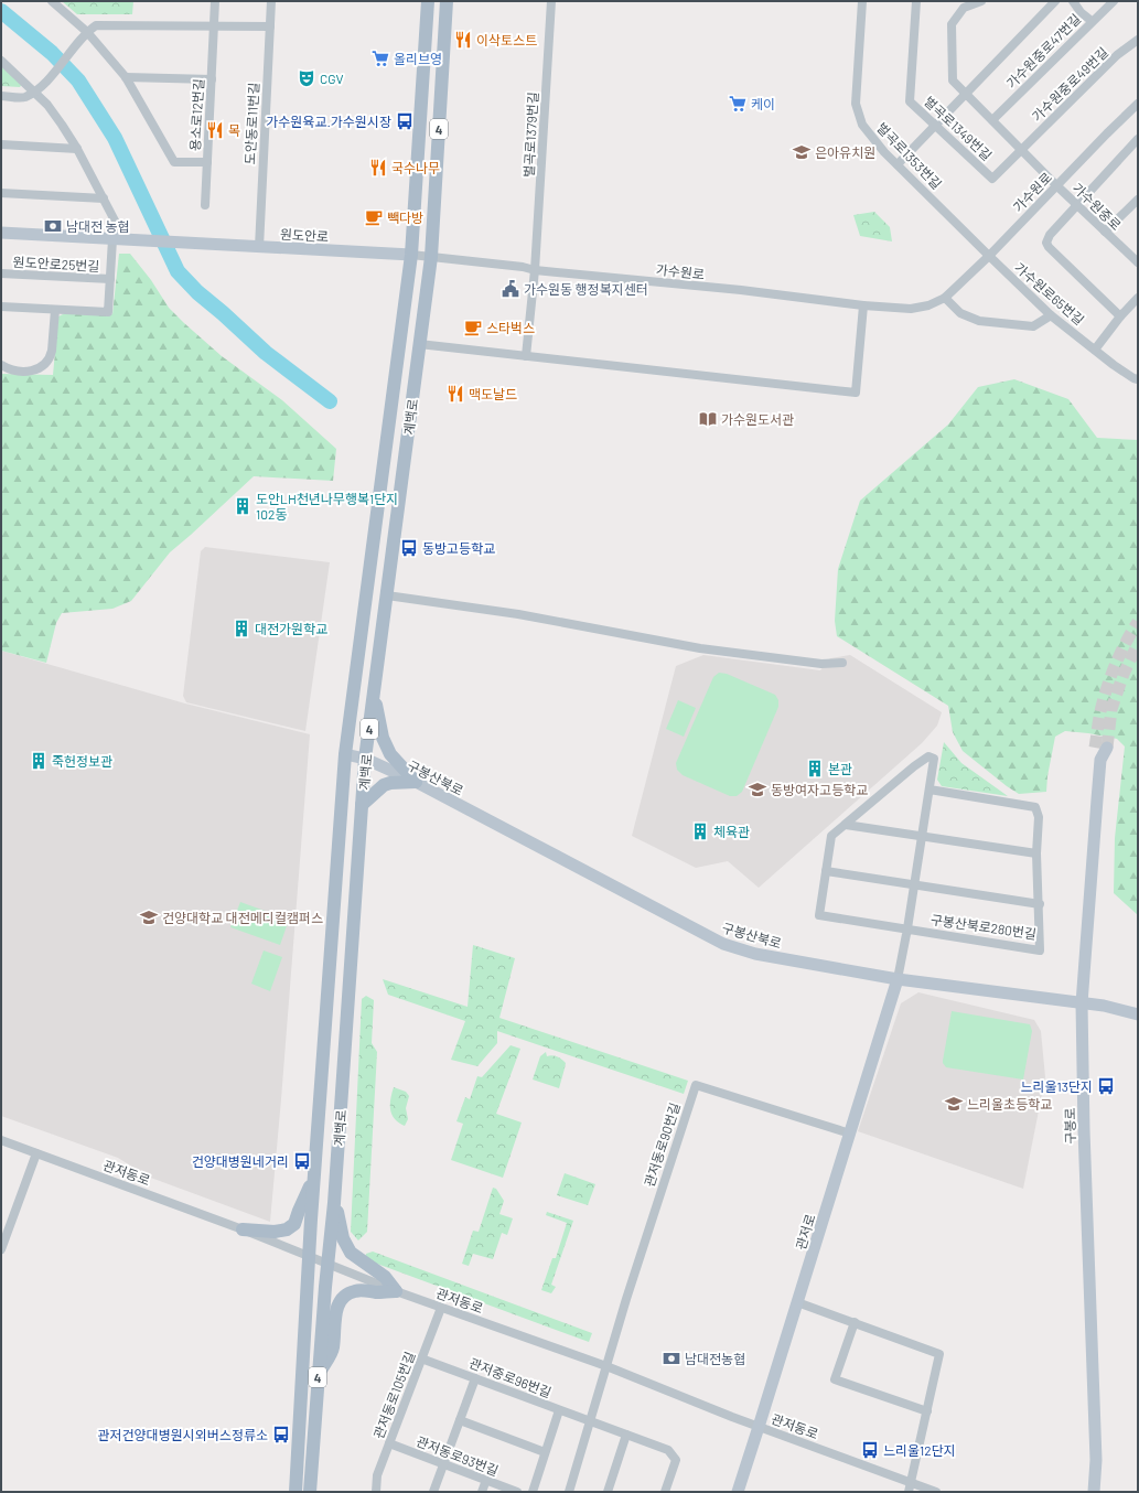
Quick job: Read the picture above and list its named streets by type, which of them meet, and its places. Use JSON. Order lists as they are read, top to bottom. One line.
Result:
{"streets":{"main road":["4","원도안로","계백로","구봉산북로","구봉로","관저로"],"street":["가수원중로47번길","가수원중로49번길","용소로12번길","도안동로11번길","벌곡로1349번길","벌곡로1379번길","벌곡로1353번길","가수원로","가수원중로","원도안로25번길","가수원로65번길","구봉산북로280번길","관저동로90번길","관저동로","관저중로96번길","관저동로105번길","관저동로93번길"]},"crossings":[["가수원중로47번길","가수원중로"],["가수원중로49번길","벌곡로1349번길"],["가수원중로49번길","가수원중로"],["도안동로11번길","원도안로"],["벌곡로1349번길","가수원중로"],["벌곡로1379번길","가수원로"],["벌곡로1353번길","가수원로"],["벌곡로1353번길","가수원로65번길"],["가수원로","가수원중로"],["가수원로","원도안로"],["가수원로","가수원로65번길"],["가수원로","계백로"],["원도안로","원도안로25번길"],["원도안로","계백로"],["계백로","구봉산북로"],["계백로","관저동로"],["구봉산북로","구봉산북로280번길"],["구봉산북로","구봉로"],["구봉산북로","관저로"],["구봉산북로280번길","관저로"],["관저동로90번길","관저동로"],["관저동로90번길","관저로"],["관저동로","관저로"],["관저동로","관저동로105번길"],["관저중로96번길","관저동로105번길"],["관저동로105번길","관저동로93번길"]],"places":{"restaurant":["이삭토스트","목","국수나무","맥도날드"],"supermarket":["올리브영","케이"],"theatre":["CGV"],"bus stop":["가수원육교.가수원시장","동방고등학교","느리울13단지","건양대병원네거리","관저건양대병원시외버스정류소","느리울12단지"],"school or university":["은아유치원","동방여자고등학교","건양대학교 대전메디컬캠퍼스","느리울초등학교"],"cafe":["빽다방","스타벅스"],"bank":["남대전 농협","남대전농협"],"public building":["가수원동 행정복지센터"],"library":["가수원도서관"],"building":["도안LH천년나무행복1단지 102동","대전가원학교","죽헌정보관","본관","체육관"]}}
